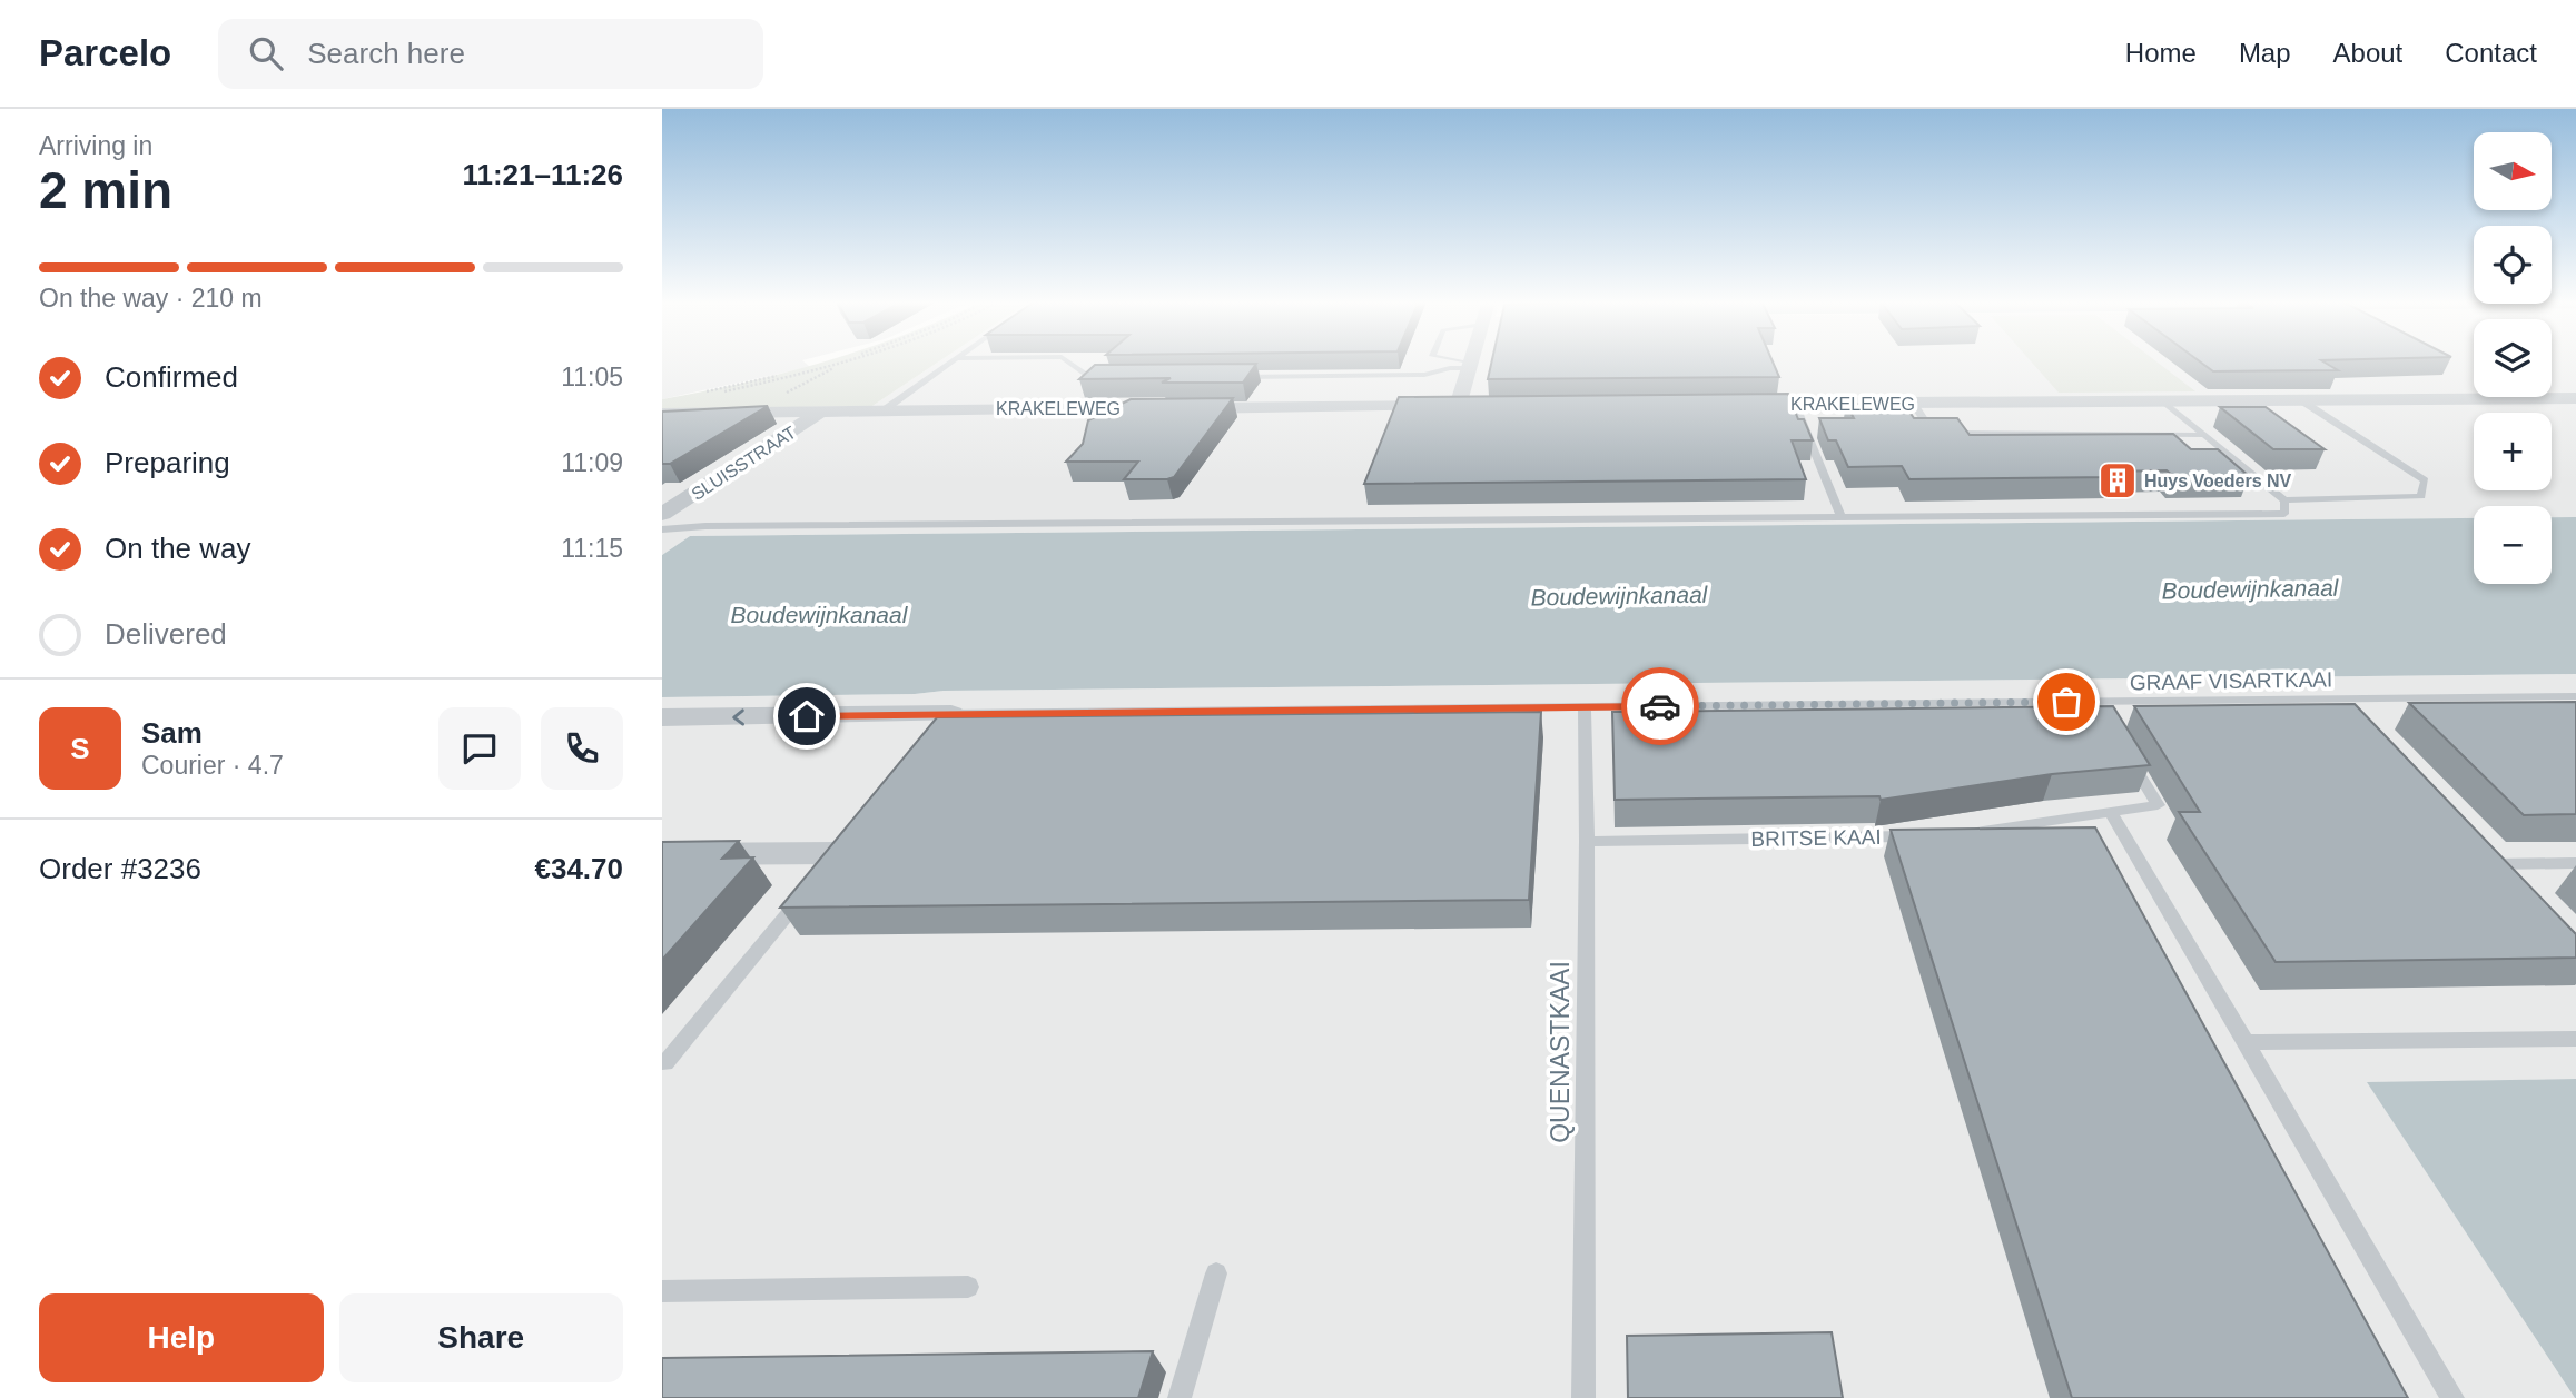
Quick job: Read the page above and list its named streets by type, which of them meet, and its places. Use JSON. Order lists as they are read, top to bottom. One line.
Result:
{"streets":{"street":["KRAKELEWEG","SLUISSTRAAT"],"lane":["GRAAF VISARTKAAI","BRITSE KAAI","QUENASTKAAI"]},"crossings":[["KRAKELEWEG","SLUISSTRAAT"],["GRAAF VISARTKAAI","QUENASTKAAI"],["BRITSE KAAI","QUENASTKAAI"]],"water":["Boudewijnkanaal"],"places":{"building":["Huys Voeders NV"]},"north":"right","page":{"header":"Parcelo","search":"Search here","nav":["Home","Map","About","Contact"],"heading":["2 min","Arriving in","11:21–11:26"],"panel":["Sam","Courier · 4.7","Order #3236","€34.70"],"map_buttons":["+","−"],"bar":"On the way · 210 m","list":[["Confirmed","11:05"],["Preparing","11:09"],["On the way","11:15"],"Delivered"],"round":"S","buttons":["Help","Share"]}}
